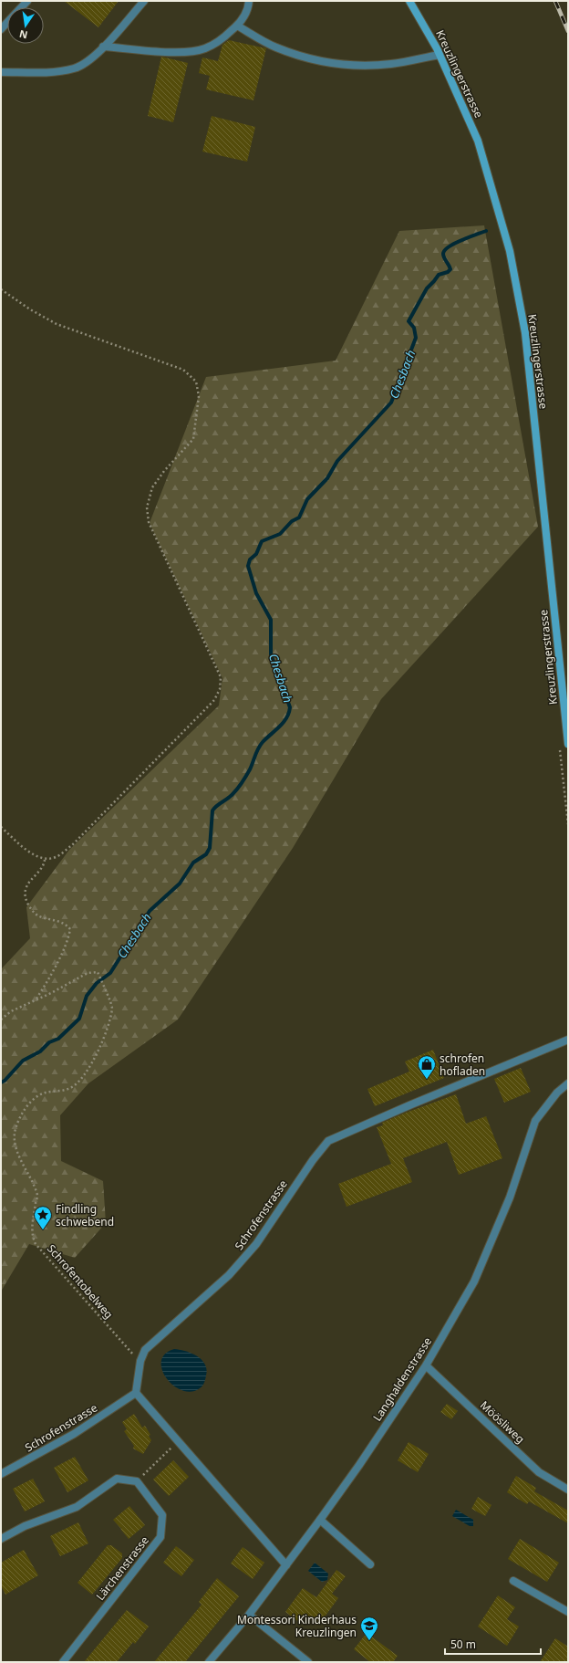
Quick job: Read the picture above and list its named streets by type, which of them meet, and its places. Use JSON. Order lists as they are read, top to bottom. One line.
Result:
{"streets":{"street":["Kreuzlingerstrasse","Schrofenstrasse","Langhaldenstrasse","Möösliweg","Lärchenstrasse"],"path":["Schrofentobelweg"]},"crossings":[["Schrofenstrasse","Schrofentobelweg"],["Langhaldenstrasse","Möösliweg"]],"water":["Chesbach"],"places":{"shop":["schrofen hofladen"],"place":["Findling schwebend"],"school or university":["Montessori Kinderhaus Kreuzlingen"]},"scale_bar":"50 m","north":"bottom"}
